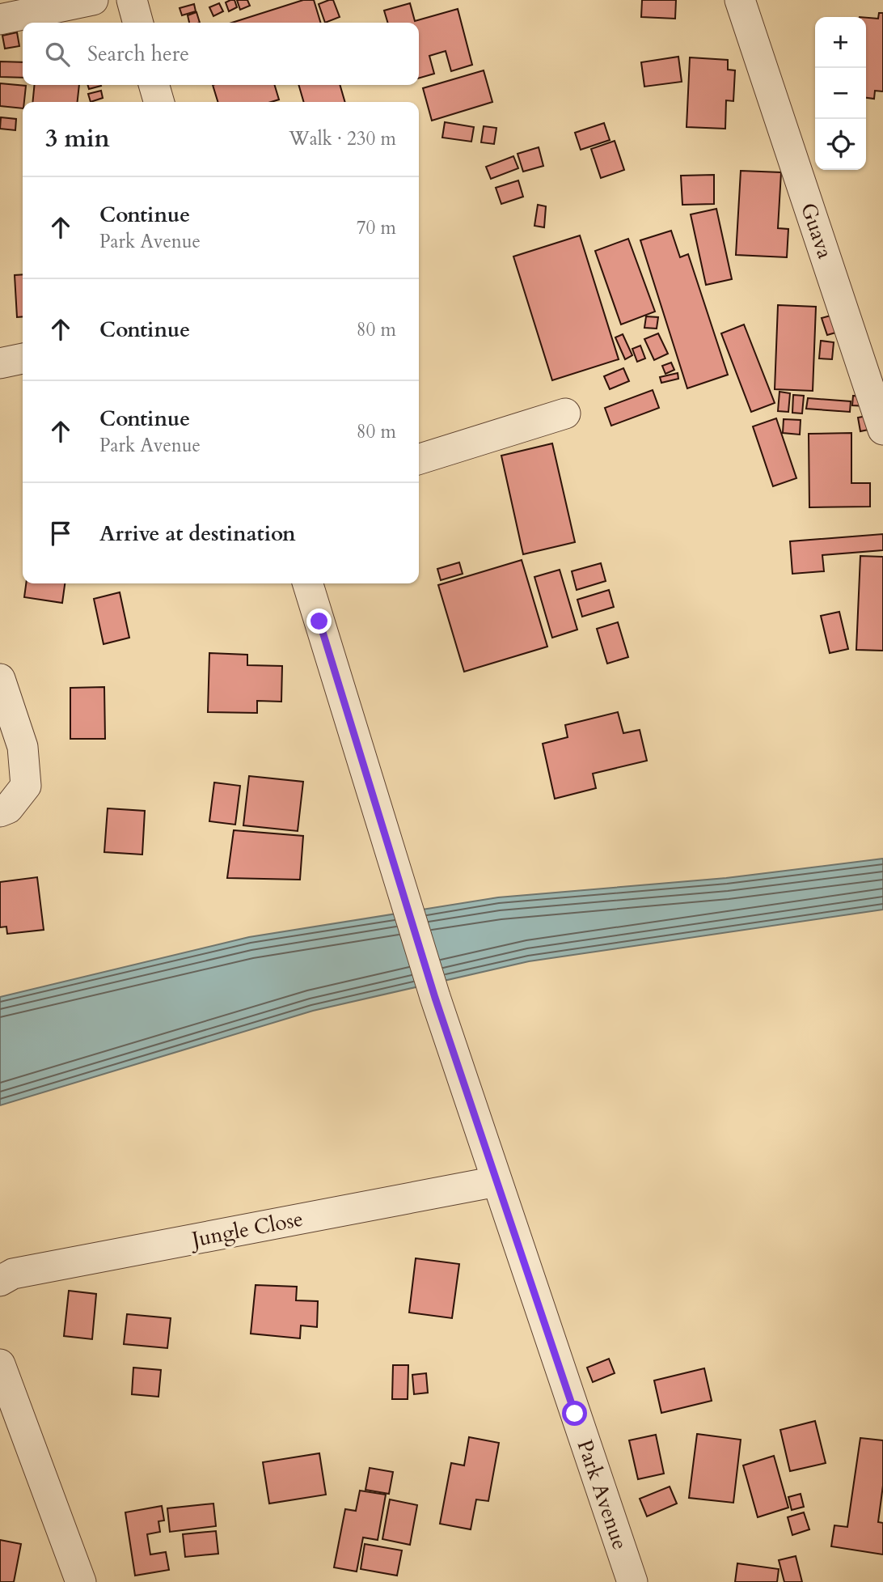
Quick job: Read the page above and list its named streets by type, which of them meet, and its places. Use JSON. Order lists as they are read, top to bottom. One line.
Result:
{"streets":{"street":["Guava","Jungle Close","Park Avenue"]},"crossings":[["Jungle Close","Park Avenue"]],"page":{"map_buttons":["+","−"],"search":"Search here","heading":["3 min","Walk · 230 m"],"list":[["Continue","Park Avenue","70 m"],["Continue","80 m"],["Continue","Park Avenue","80 m"],"Arrive at destination"]}}
